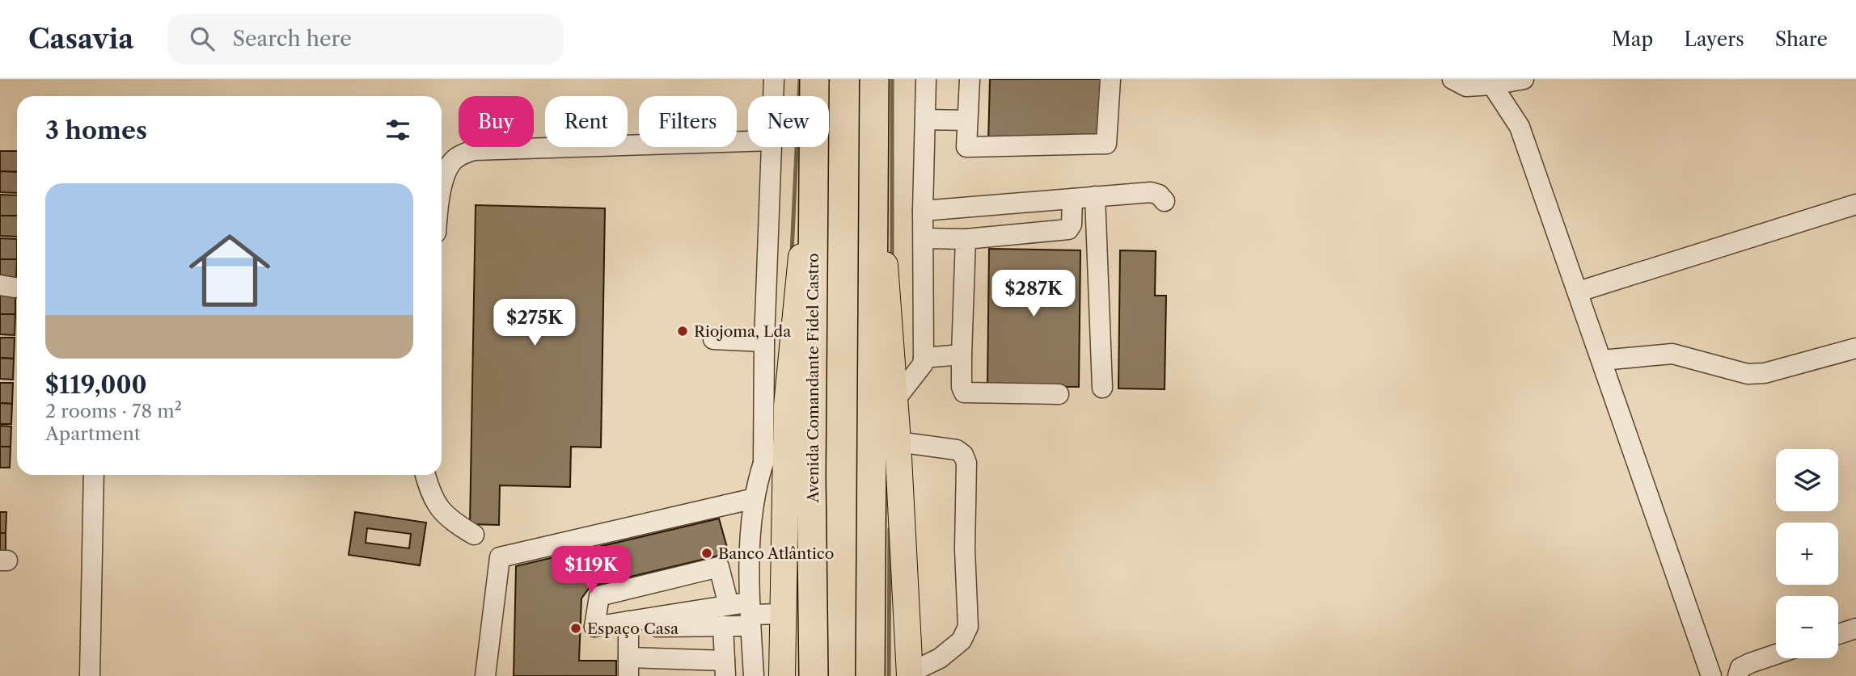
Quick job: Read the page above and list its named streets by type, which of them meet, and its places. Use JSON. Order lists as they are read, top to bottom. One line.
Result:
{"streets":{"highway":["Avenida Comandante Fidel Castro"]},"places":["Riojoma, Lda","Banco Atlântico","Espaço Casa"],"page":{"header":"Casavia","search":"Search here","nav":["Map","Layers","Share"],"chip":["Buy","Rent","Filters","New"],"heading":"3 homes","list":[{"name":"$119,000","note":"2 rooms · 78 m² · Apartment"}],"price":["$287K","$275K","$119K"],"map_buttons":["+","−"]}}
